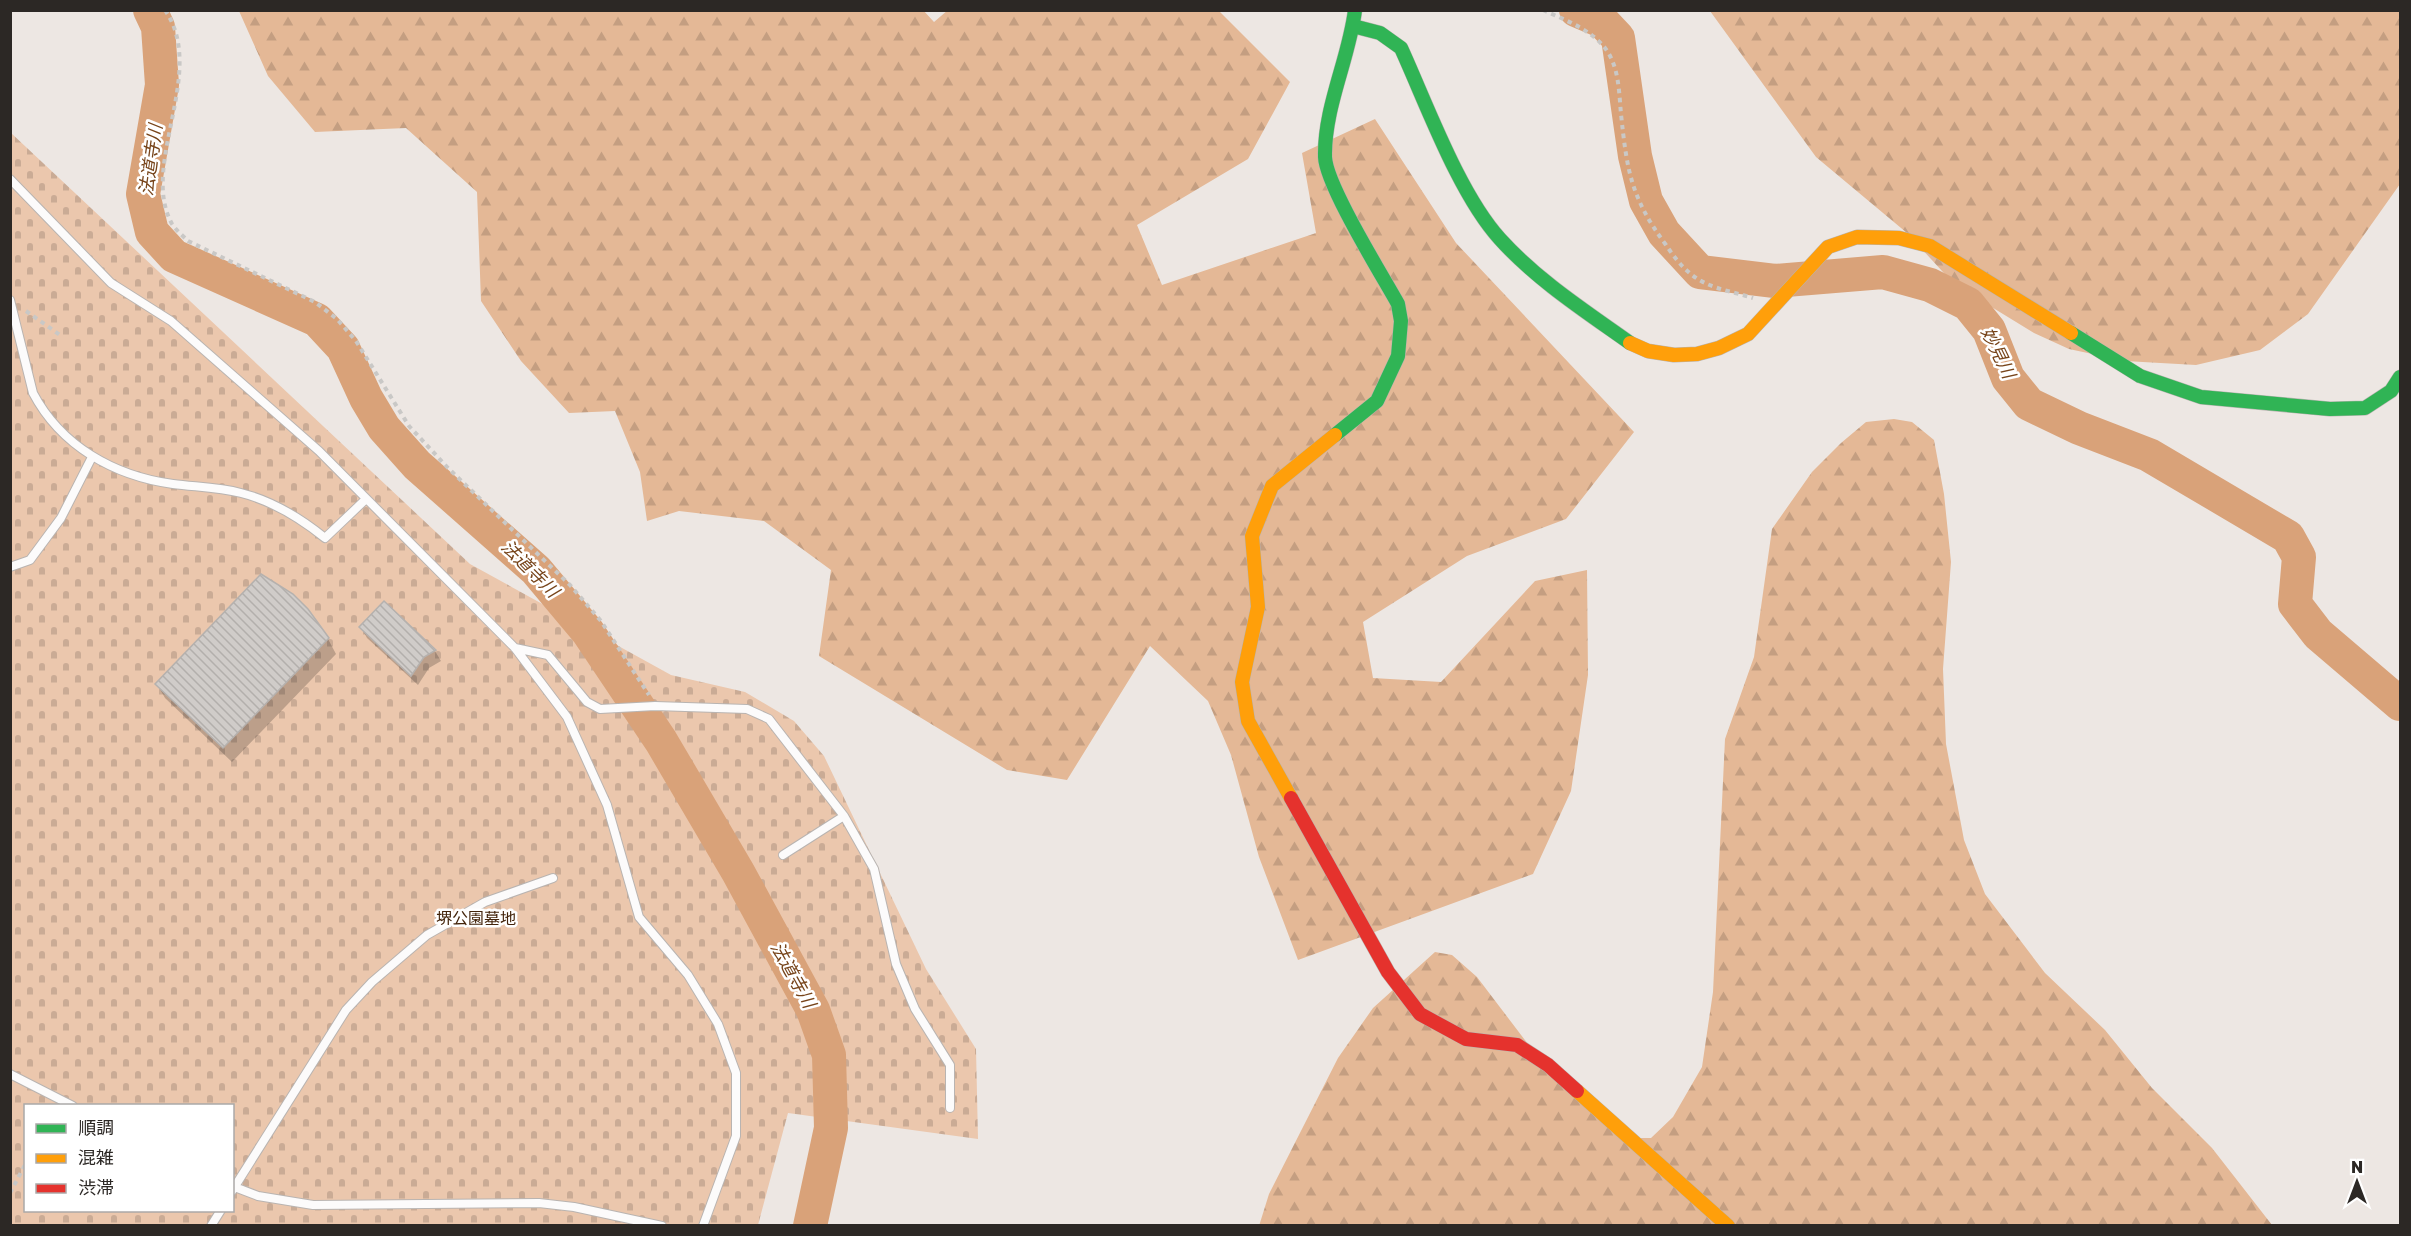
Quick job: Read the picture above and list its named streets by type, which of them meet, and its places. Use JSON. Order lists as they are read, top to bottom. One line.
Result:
{"water":["法道寺川","妙見川"],"parks":["堺公園墓地"],"legend":["順調","混雑","渋滞"],"north":"top"}
